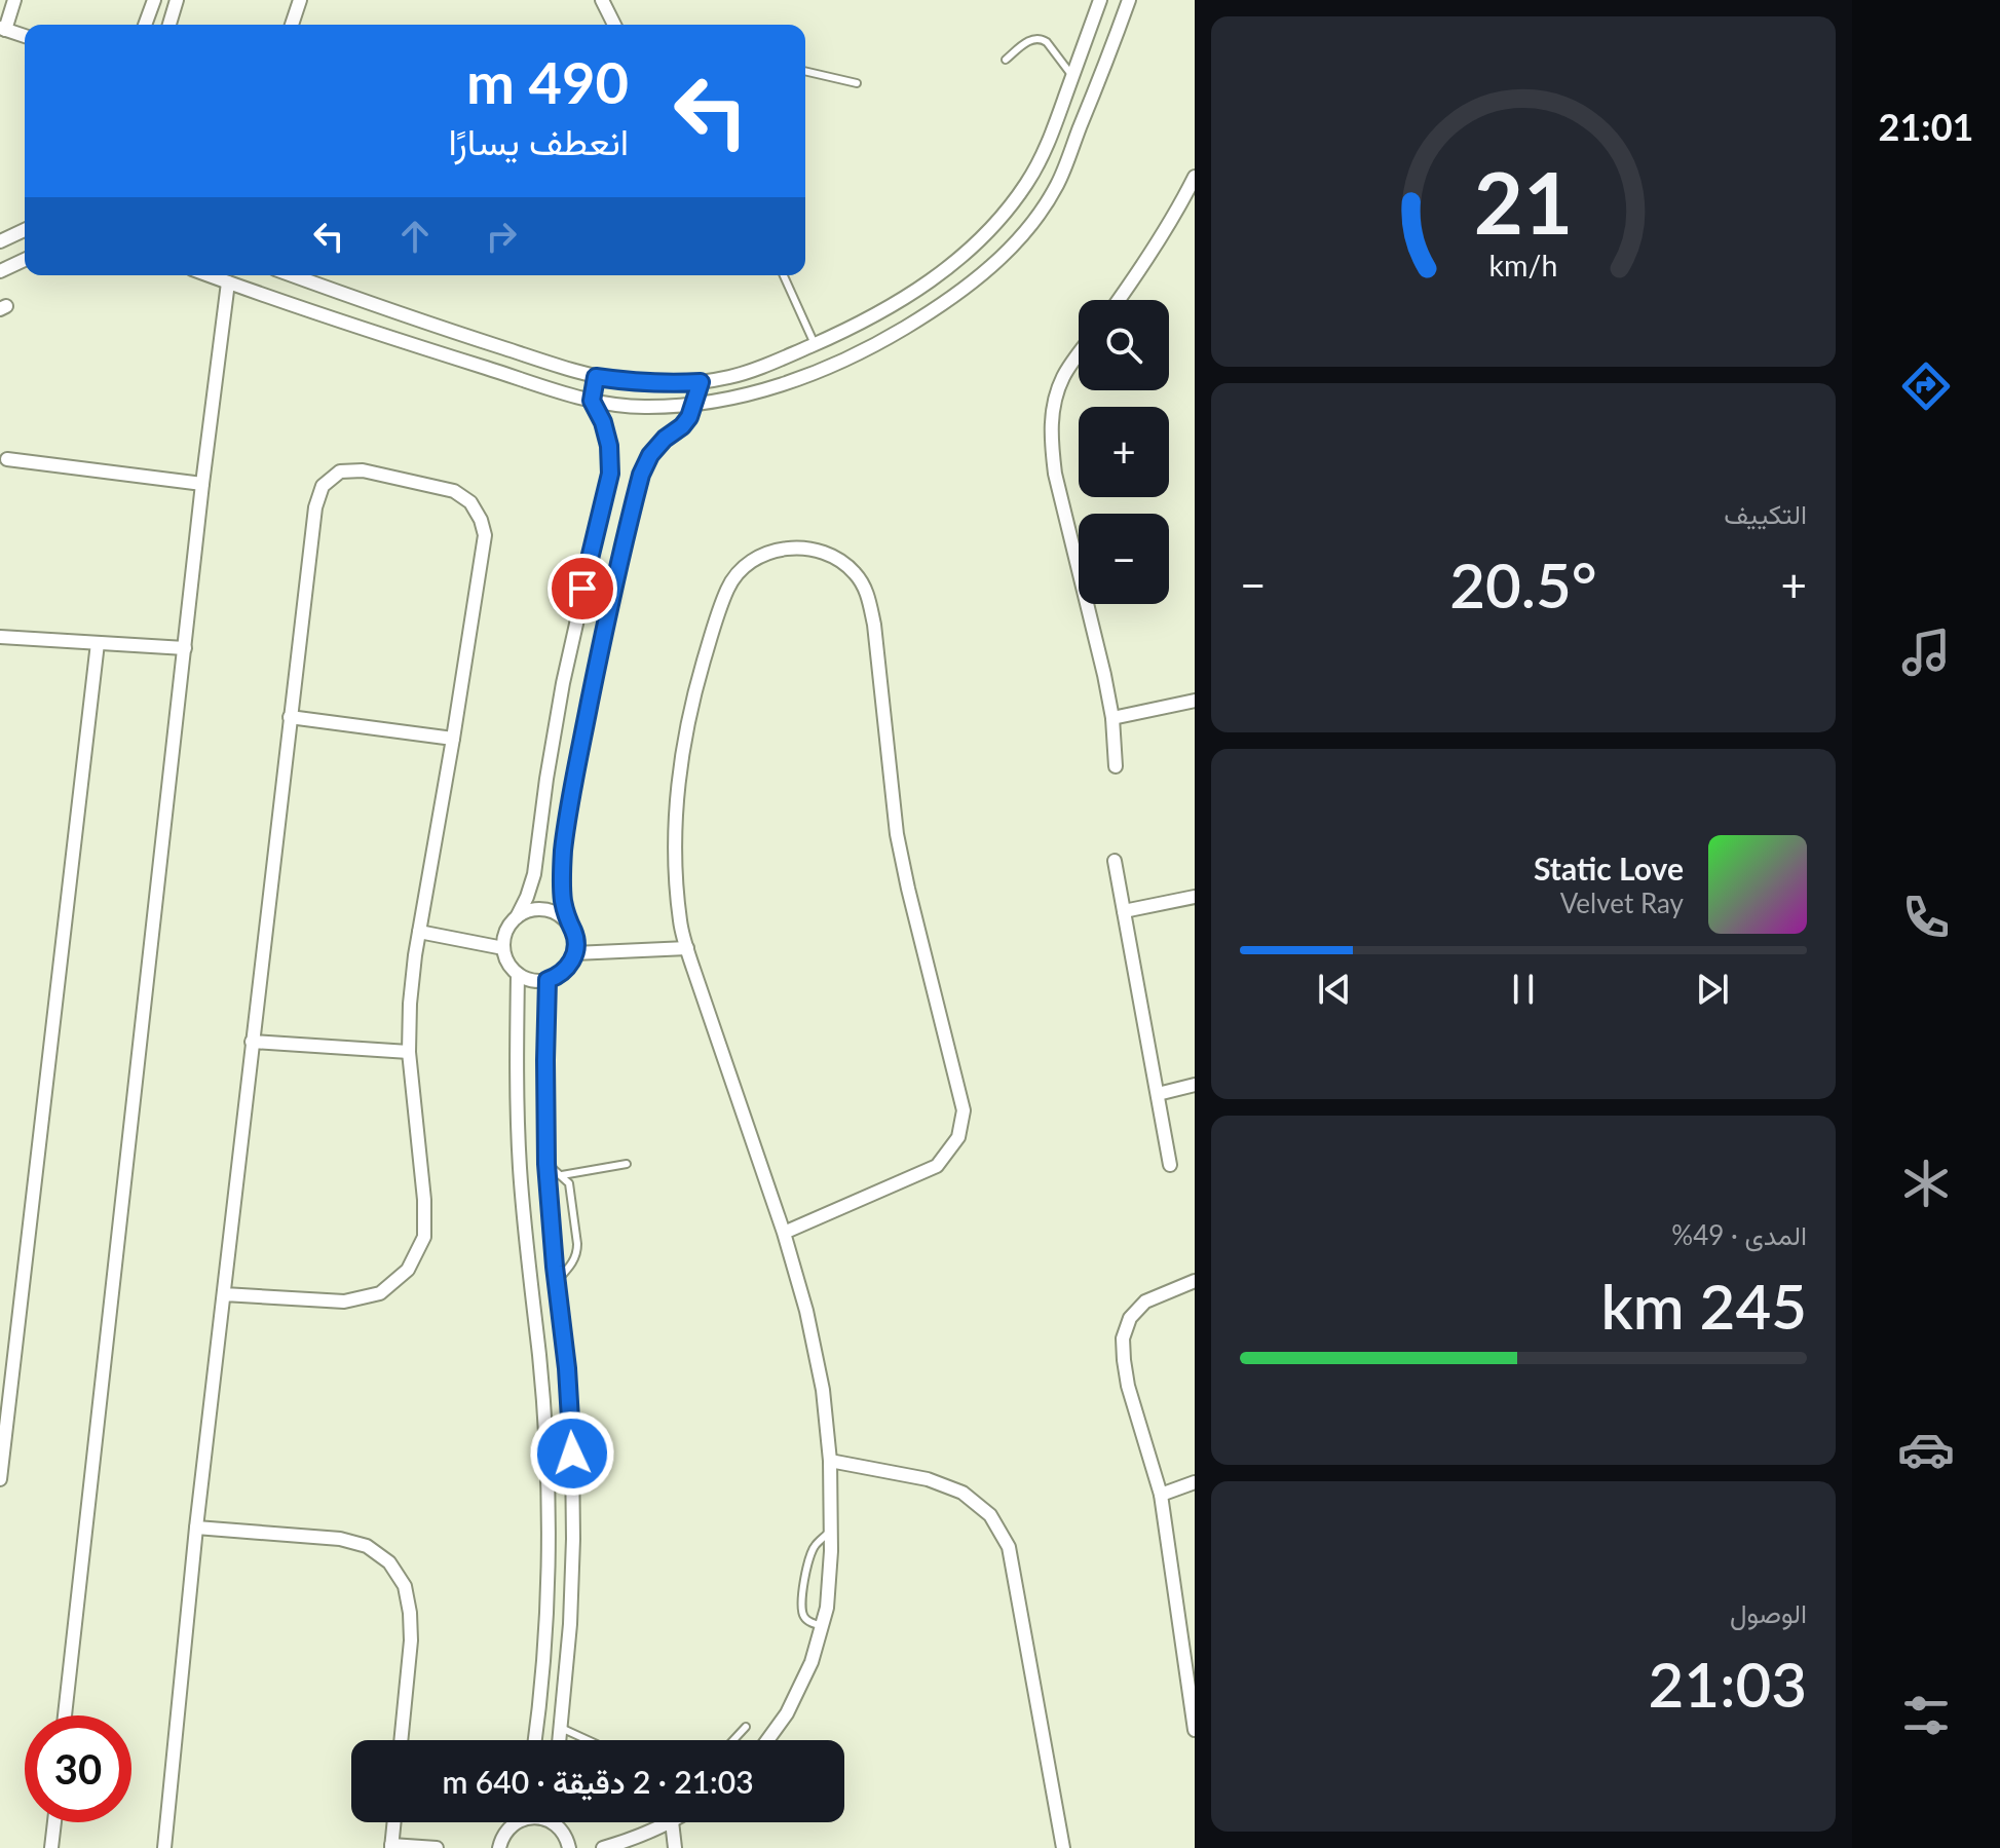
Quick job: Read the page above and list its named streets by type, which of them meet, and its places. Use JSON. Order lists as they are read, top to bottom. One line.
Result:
{"page":{"tabs":"21:01","turn":["490 m","انعطف يسارًا"],"map_buttons":["+","−"],"tile":["التكييف",["المدى · 49%","245 km"],["الوصول","21:03"]],"heat":["−","20.5°","+"],"song":["Static Love","Velvet Ray"],"limit":"30","trip":"21:03 · 2 دقيقة · 640 m","gauge":["21","km/h"]}}
